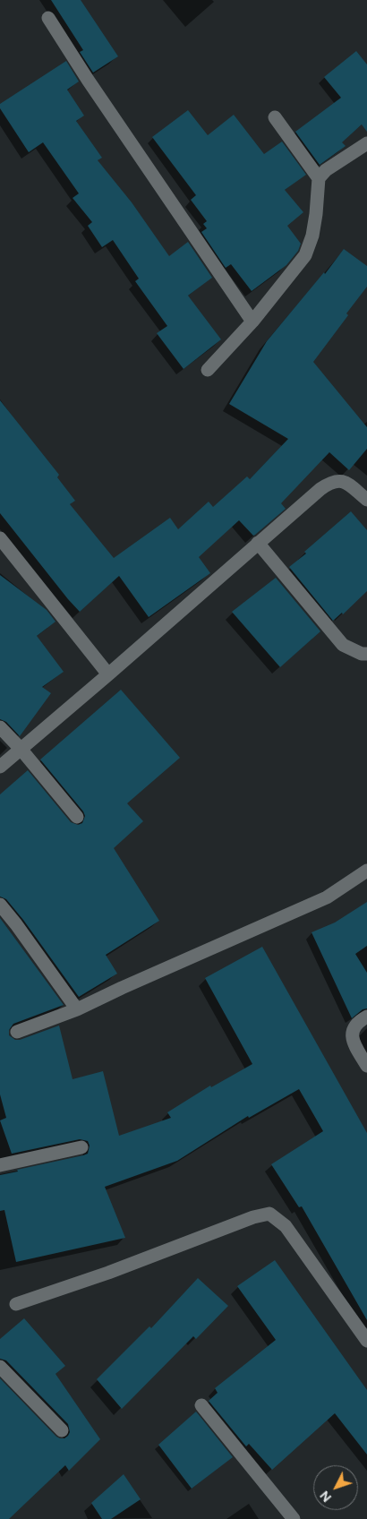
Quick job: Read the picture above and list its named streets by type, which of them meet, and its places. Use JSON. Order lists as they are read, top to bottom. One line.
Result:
{"north":"bottom left"}
